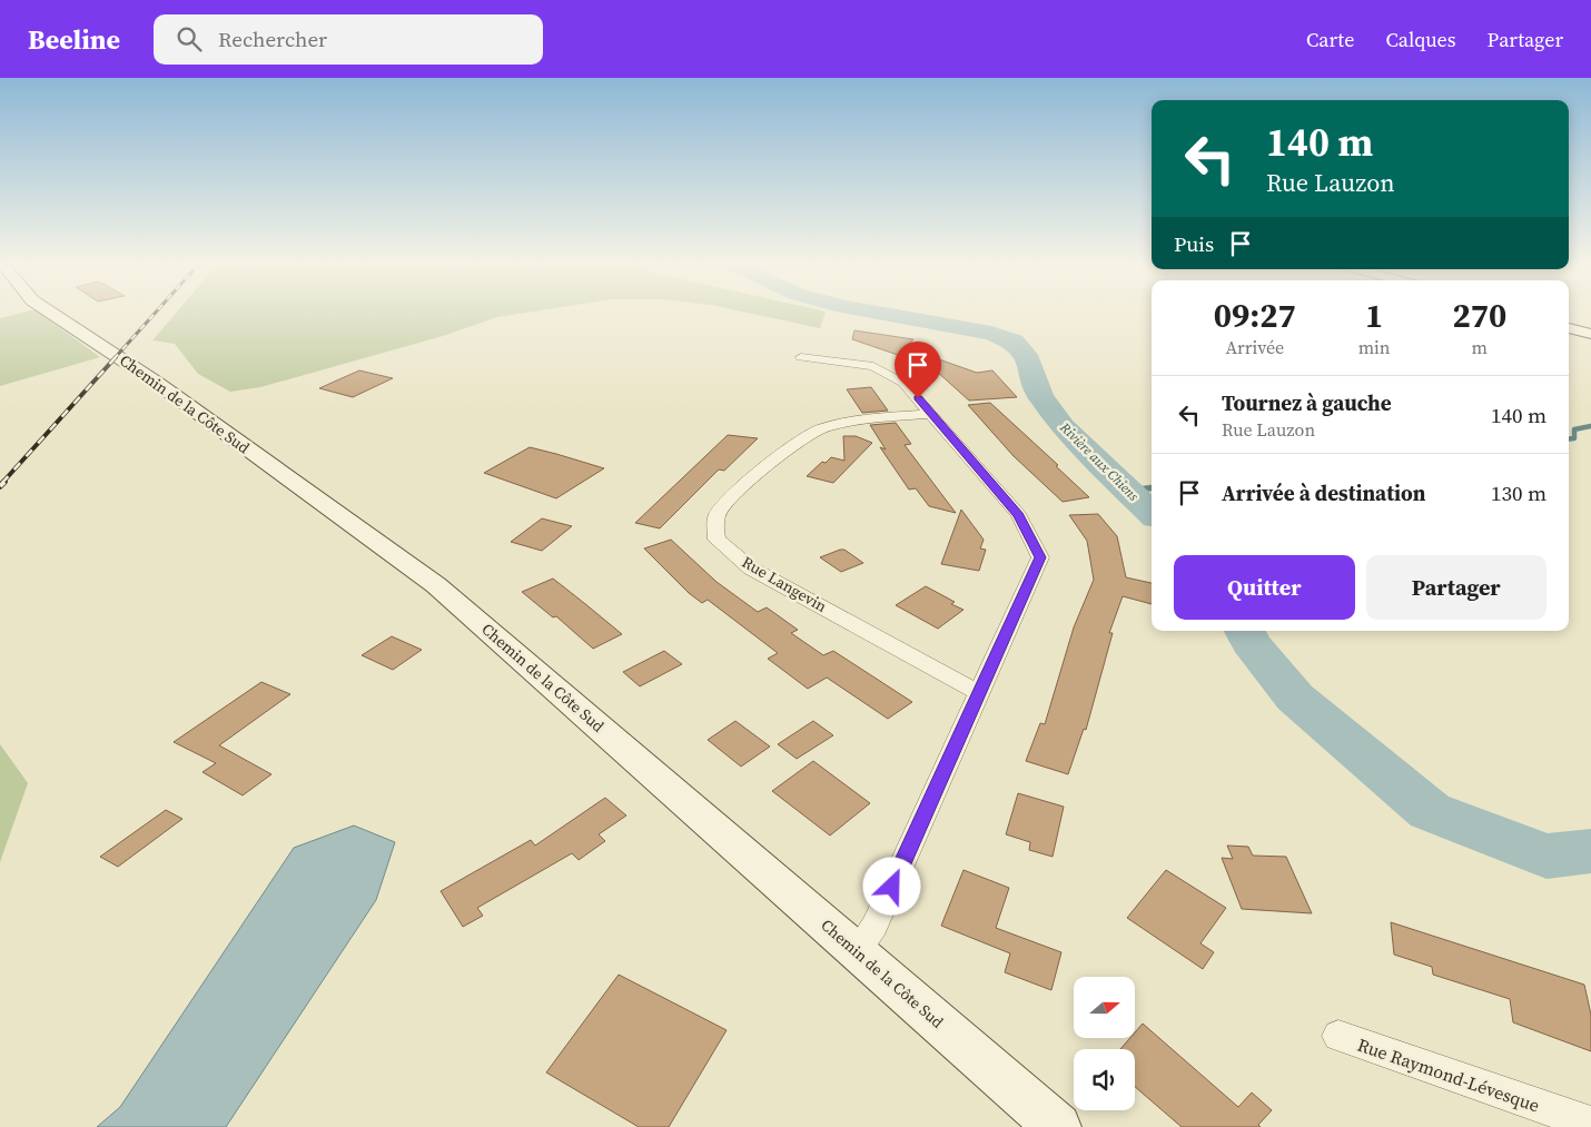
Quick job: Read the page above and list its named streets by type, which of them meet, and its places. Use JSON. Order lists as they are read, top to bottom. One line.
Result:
{"streets":{"street":["Chemin de la Côte Sud","Rue Langevin","Rue Raymond-Lévesque"]},"water":["Rivière aux Chiens"],"north":"right","page":{"header":"Beeline","search":"Rechercher","nav":["Carte","Calques","Partager"],"turn":["140 m","Rue Lauzon"],"then":"Puis","eta":["09:27","Arrivée","1","min","270","m"],"list":[{"name":"Tournez à gauche","note":"Rue Lauzon","value":"140 m"},{"name":"Arrivée à destination","value":"130 m"}],"buttons":["Quitter","Partager"]}}
